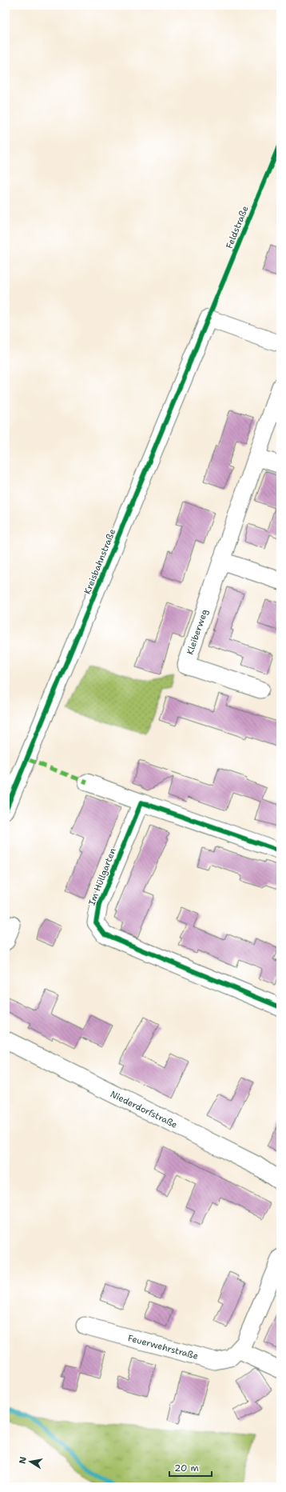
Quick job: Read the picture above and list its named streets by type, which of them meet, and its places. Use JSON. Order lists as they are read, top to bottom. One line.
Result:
{"streets":{"main road":["Niederdorfstraße"],"street":["Kreisbahnstraße","Kleiberweg","Im Hüllgarten","Feuerwehrstraße"],"cycle path":["Feldstraße"]},"scale_bar":"20 m","north":"left"}
